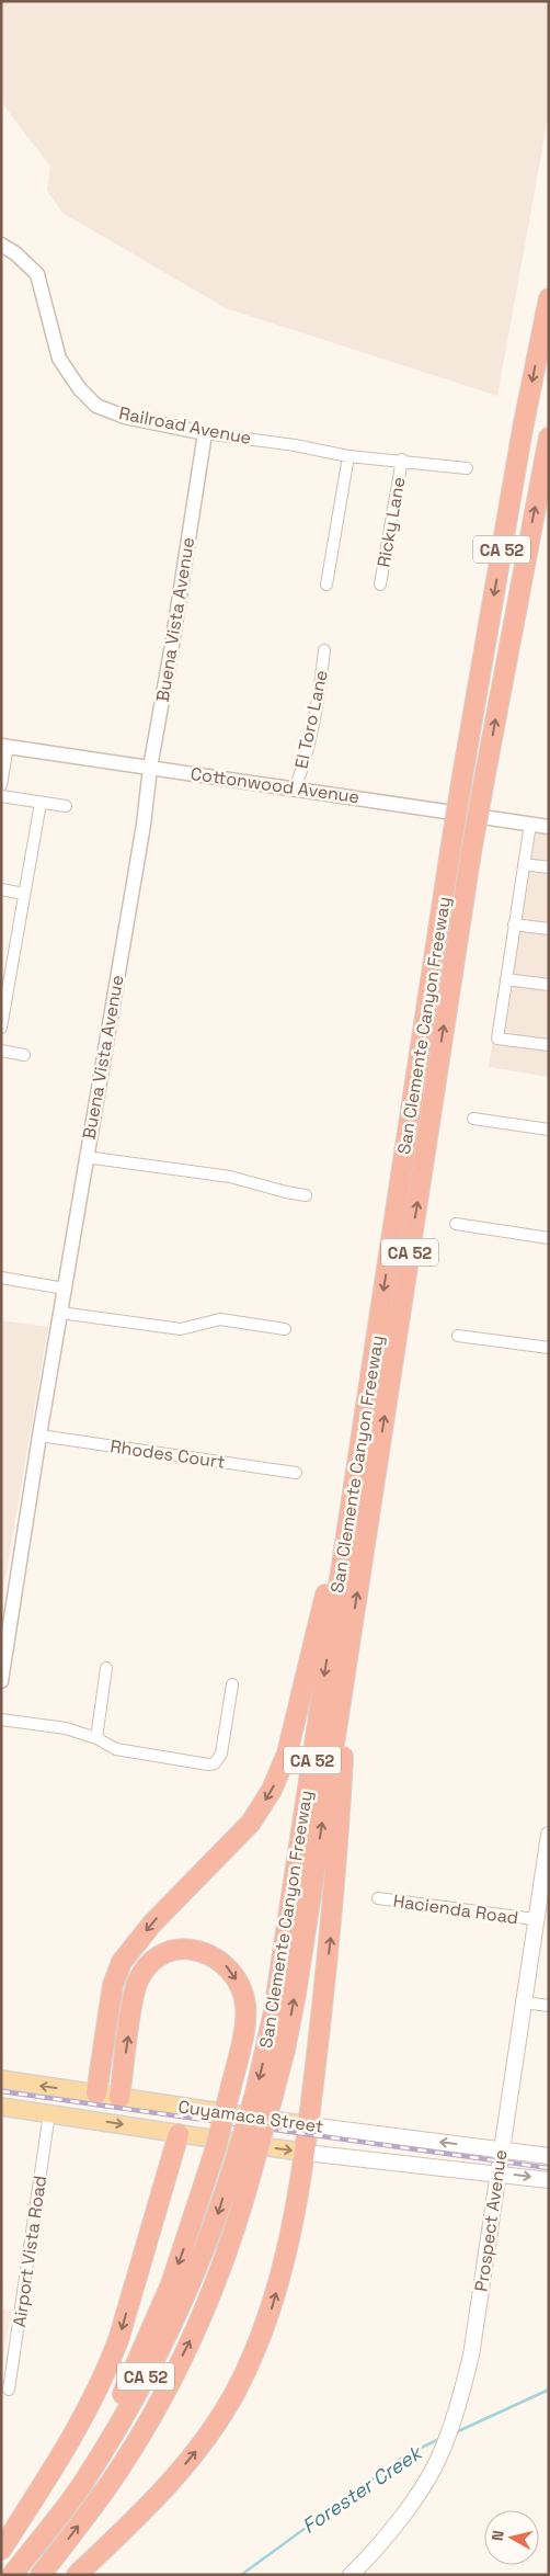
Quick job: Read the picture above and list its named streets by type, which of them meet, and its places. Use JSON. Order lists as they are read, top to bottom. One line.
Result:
{"streets":{"highway":["CA 52","San Clemente Canyon Freeway"],"main road":["Cuyamaca Street","Prospect Avenue"],"street":["Railroad Avenue","Ricky Lane","Buena Vista Avenue","El Toro Lane","Cottonwood Avenue","Rhodes Court","Hacienda Road","Airport Vista Road"]},"crossings":[["Railroad Avenue","Ricky Lane"],["Railroad Avenue","Buena Vista Avenue"],["Buena Vista Avenue","Cottonwood Avenue"],["Buena Vista Avenue","Rhodes Court"],["El Toro Lane","Cottonwood Avenue"],["Hacienda Road","Prospect Avenue"],["Cuyamaca Street","Prospect Avenue"],["Cuyamaca Street","Airport Vista Road"]],"water":["Forester Creek"],"north":"left"}
